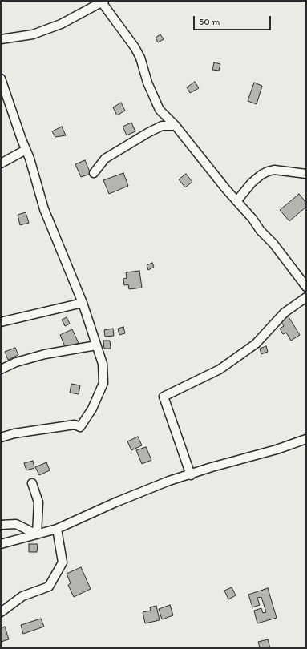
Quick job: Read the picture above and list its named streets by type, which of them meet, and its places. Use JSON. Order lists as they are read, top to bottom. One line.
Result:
{"scale_bar":"50 m"}
